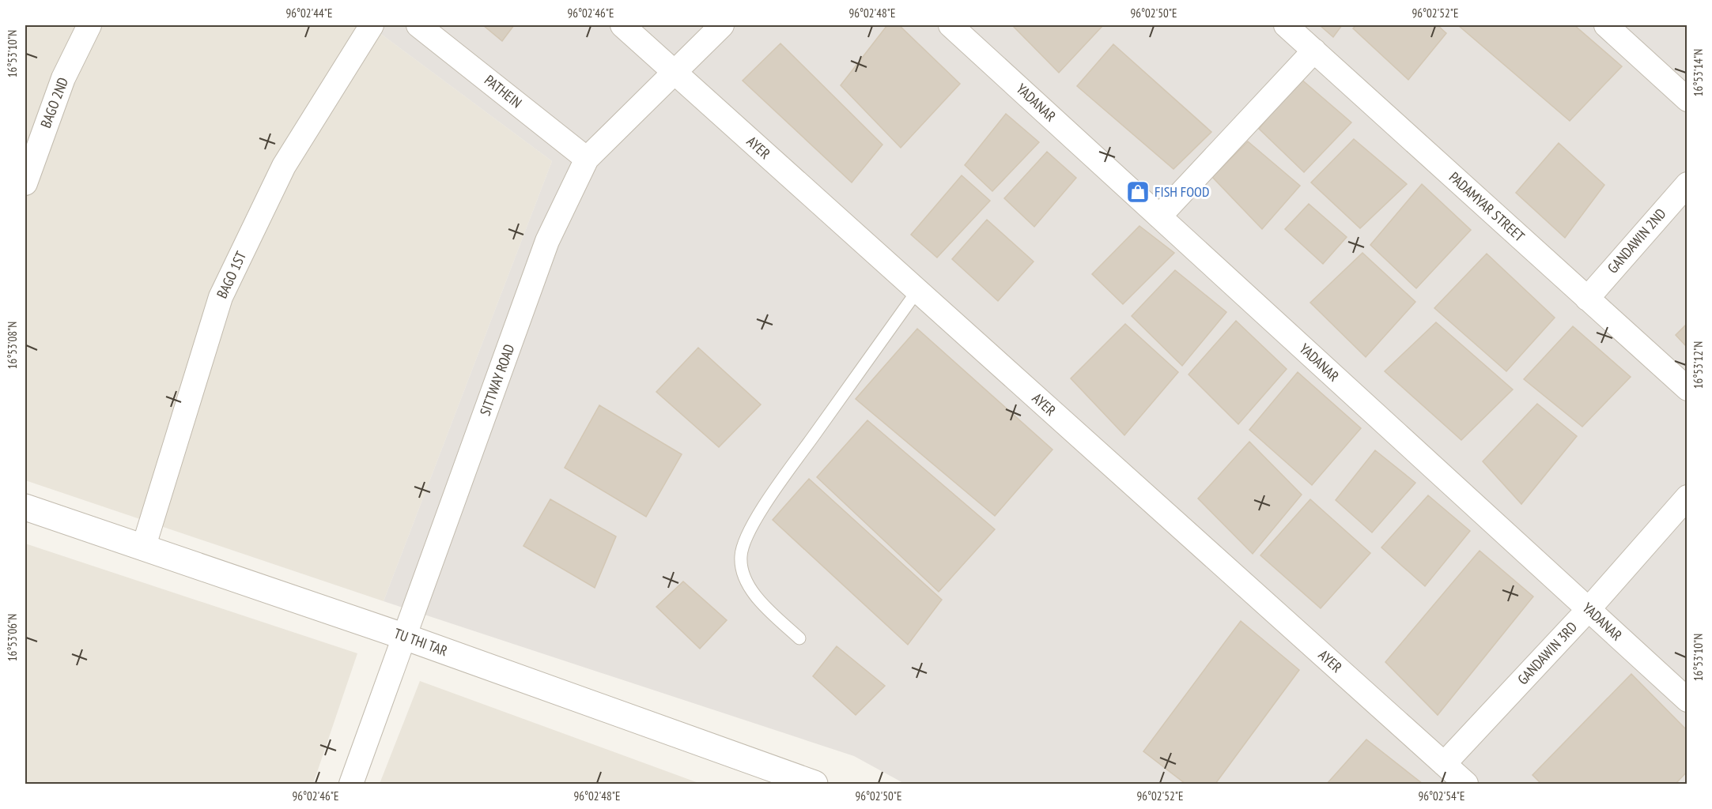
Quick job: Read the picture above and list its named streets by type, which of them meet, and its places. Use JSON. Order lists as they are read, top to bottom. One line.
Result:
{"streets":{"street":["PATHEIN","BAGO 2ND","YADANAR","AYER","PADAMYAR STREET","GANDAWIN 2ND","BAGO 1ST","SITTWAY ROAD","TU THI TAR","GANDAWIN 3RD"]},"crossings":[["PATHEIN","SITTWAY ROAD"],["YADANAR","GANDAWIN 3RD"],["AYER","SITTWAY ROAD"],["AYER","GANDAWIN 3RD"],["PADAMYAR STREET","GANDAWIN 2ND"],["BAGO 1ST","TU THI TAR"],["SITTWAY ROAD","TU THI TAR"]],"places":{"shop":["FISH FOOD"]},"coordinates":["96°02'44\"E","96°02'46\"E","96°02'48\"E","96°02'50\"E","96°02'52\"E","16°53'10\"N","16°53'14\"N","16°53'08\"N","16°53'12\"N","16°53'06\"N","96°02'54\"E"]}
